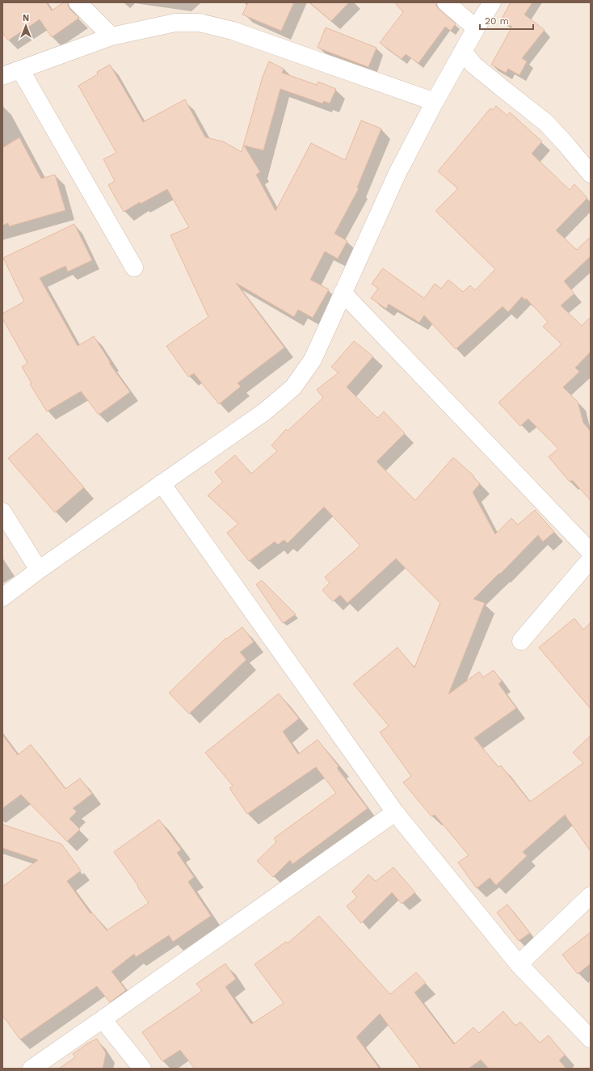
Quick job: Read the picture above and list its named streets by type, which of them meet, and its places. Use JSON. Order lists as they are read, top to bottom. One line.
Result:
{"scale_bar":"20 m","north":"top"}
